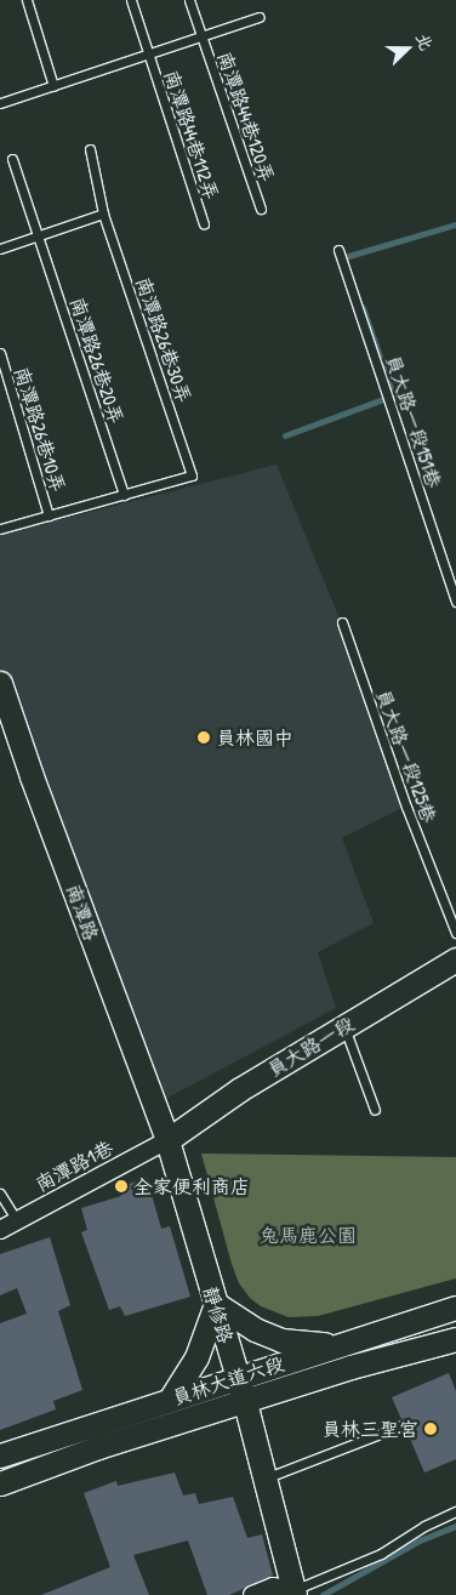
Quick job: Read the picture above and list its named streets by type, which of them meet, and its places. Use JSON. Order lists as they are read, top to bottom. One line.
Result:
{"streets":{"street":["南潭路","員大路一段","南潭路1巷","靜修路","員林大道六段"],"lane":["南潭路44巷120弄","南潭路44巷112弄","南潭路26巷30弄","南潭路26巷20弄","員大路一段151巷","南潭路26巷10弄","員大路一段125巷"]},"crossings":[["南潭路26巷30弄","南潭路26巷20弄"],["南潭路","員大路一段"],["南潭路","南潭路1巷"],["南潭路","靜修路"],["員大路一段","南潭路1巷"],["員大路一段","靜修路"],["南潭路1巷","靜修路"],["靜修路","員林大道六段"]],"parks":["兔馬鹿公園"],"places":["員林國中","全家便利商店","員林三聖宮"],"north":"right"}
